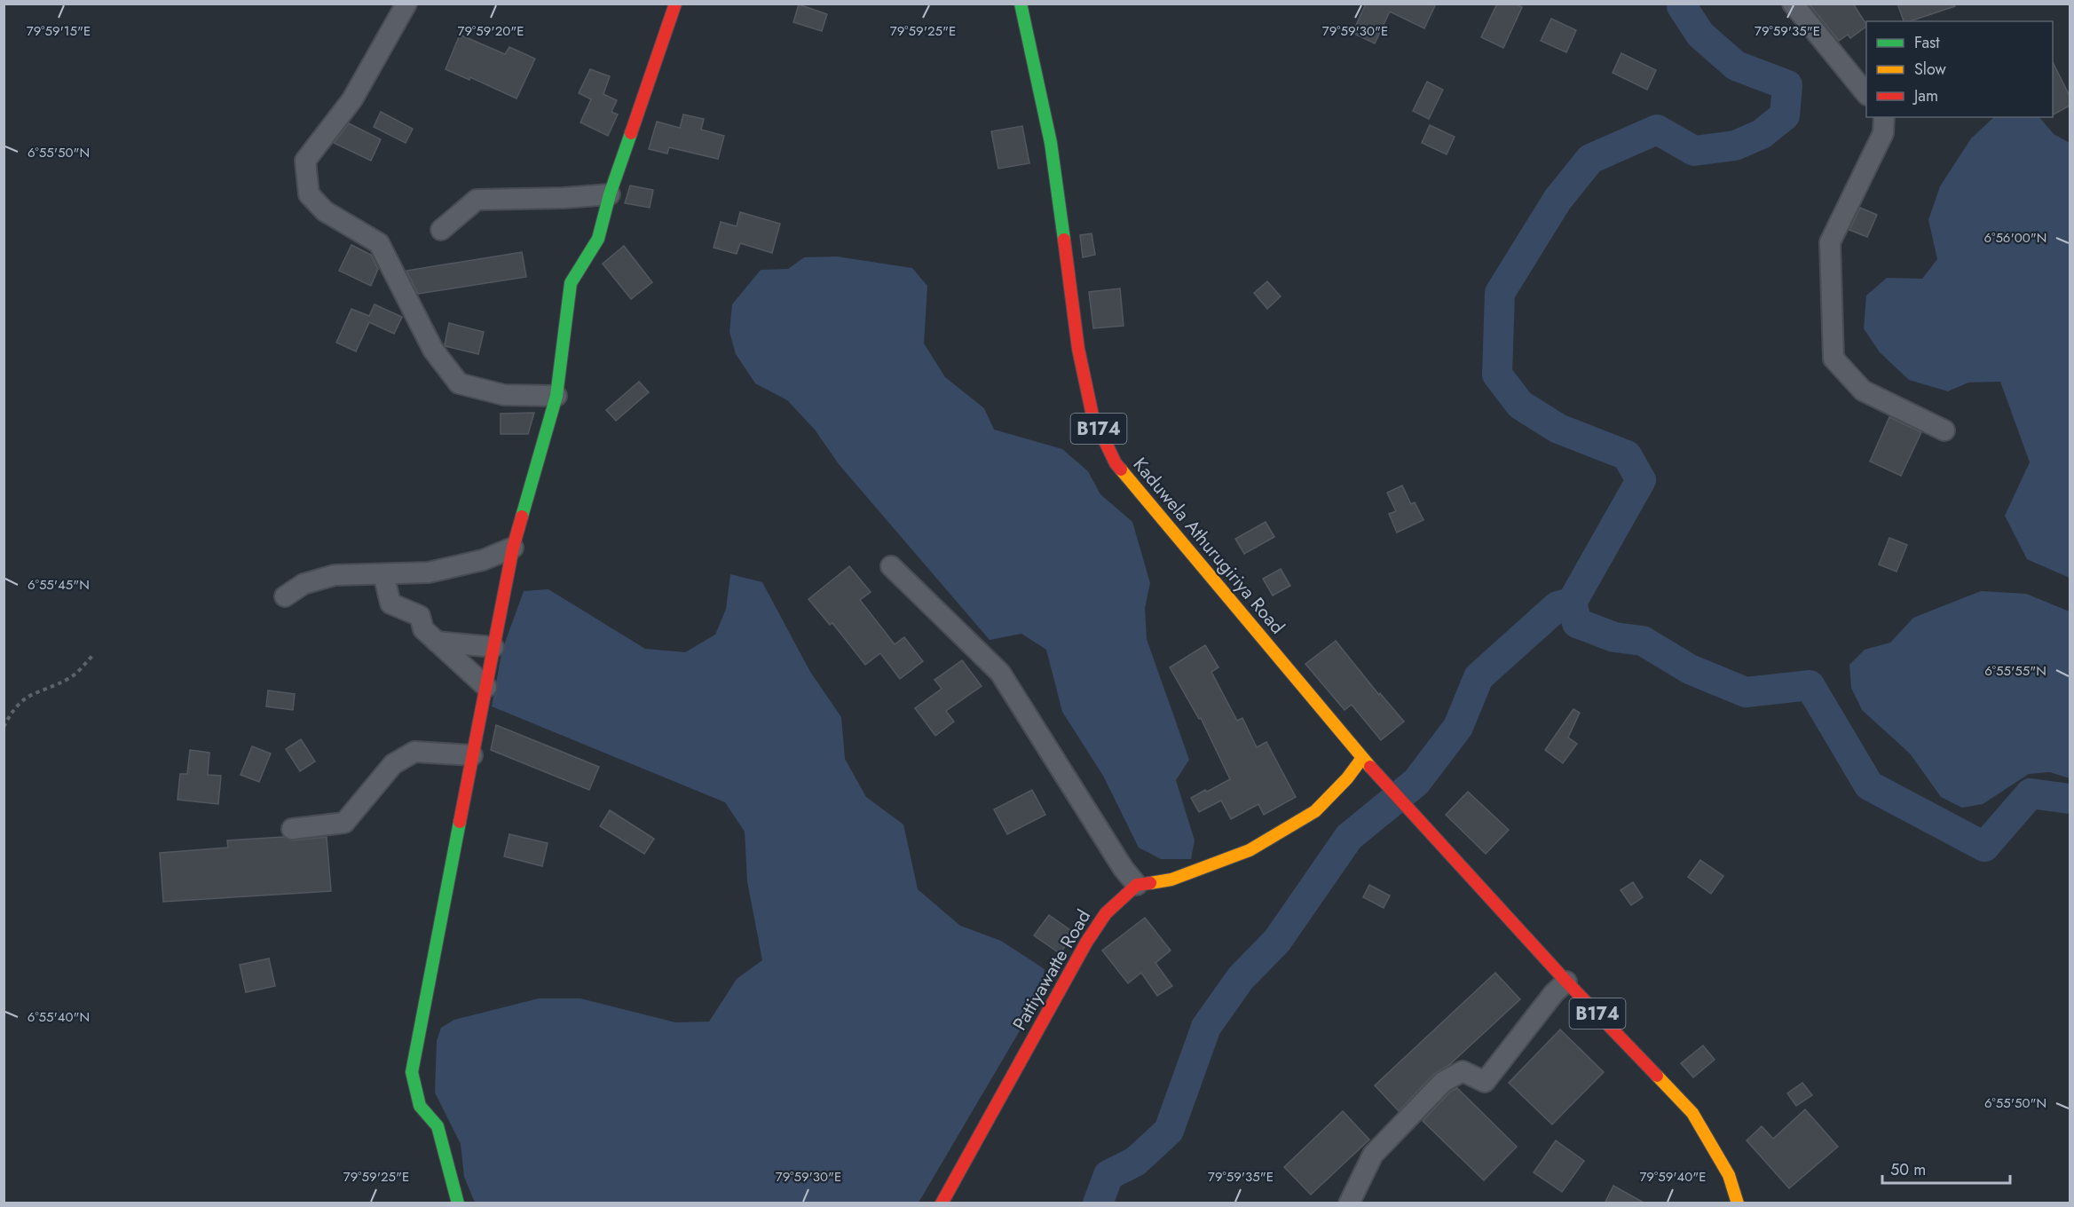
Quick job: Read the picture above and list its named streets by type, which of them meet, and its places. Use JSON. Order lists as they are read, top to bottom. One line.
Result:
{"streets":{"street":["B174","Kaduwela Athurugiriya Road","Pattiyawatte Road"]},"crossings":[["B174","Kaduwela Athurugiriya Road"]],"legend":["Fast","Slow","Jam"],"scale_bar":"50 m","coordinates":["79°59'15\"E","79°59'20\"E","79°59'25\"E","79°59'30\"E","79°59'35\"E","6°55'50\"N","6°56'00\"N","6°55'45\"N","6°55'55\"N","6°55'40\"N","79°59'40\"E"]}
